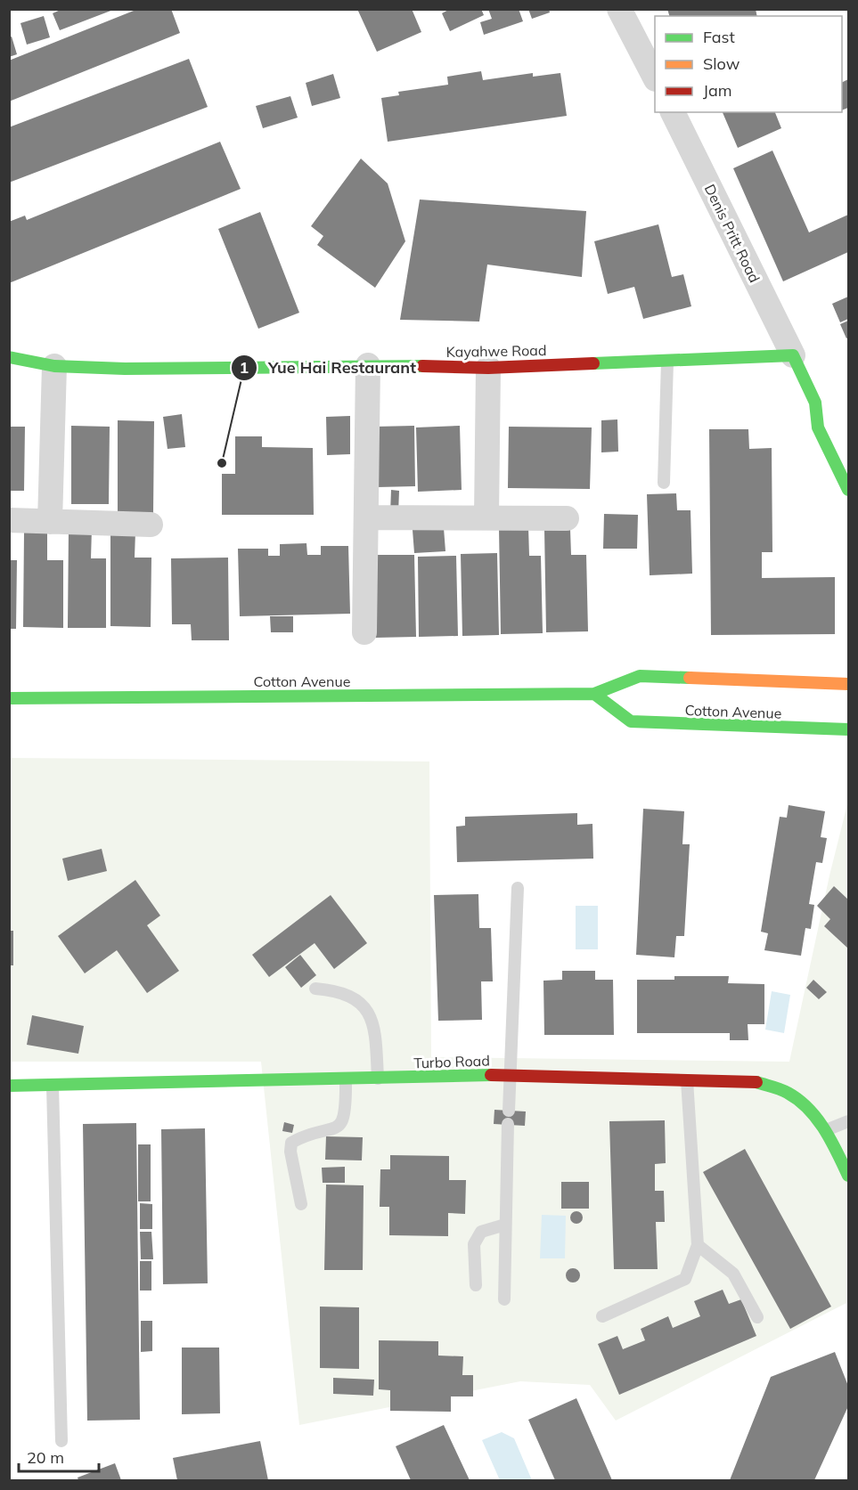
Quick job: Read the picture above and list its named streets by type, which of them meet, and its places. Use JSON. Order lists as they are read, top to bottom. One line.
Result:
{"streets":{"main road":["Kayahwe Road","Cotton Avenue","Turbo Road"],"street":["Denis Pritt Road"]},"crossings":[["Denis Pritt Road","Kayahwe Road"]],"places":["Yue Hai Restaurant"],"legend":["Fast","Slow","Jam"],"scale_bar":"20 m"}
